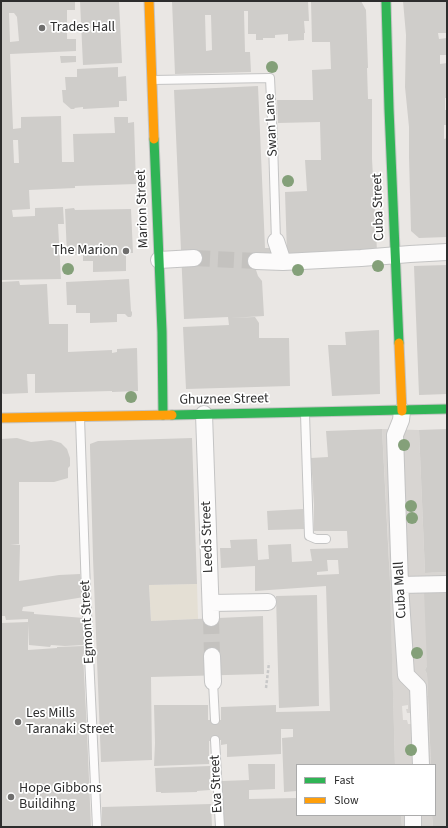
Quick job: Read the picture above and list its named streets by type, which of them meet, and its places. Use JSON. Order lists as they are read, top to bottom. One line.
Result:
{"streets":{"street":["Cuba Street","Marion Street","Ghuznee Street","Leeds Street","Cuba Mall"],"lane":["Swan Lane","Egmont Street","Eva Street"]},"crossings":[["Swan Lane","Marion Street"],["Cuba Street","Ghuznee Street"],["Cuba Street","Cuba Mall"],["Marion Street","Ghuznee Street"],["Ghuznee Street","Leeds Street"],["Ghuznee Street","Cuba Mall"],["Ghuznee Street","Egmont Street"]],"places":["Trades Hall","The Marion","Les Mills Taranaki Street","Hope Gibbons Buildihng"],"legend":["Fast","Slow"]}
